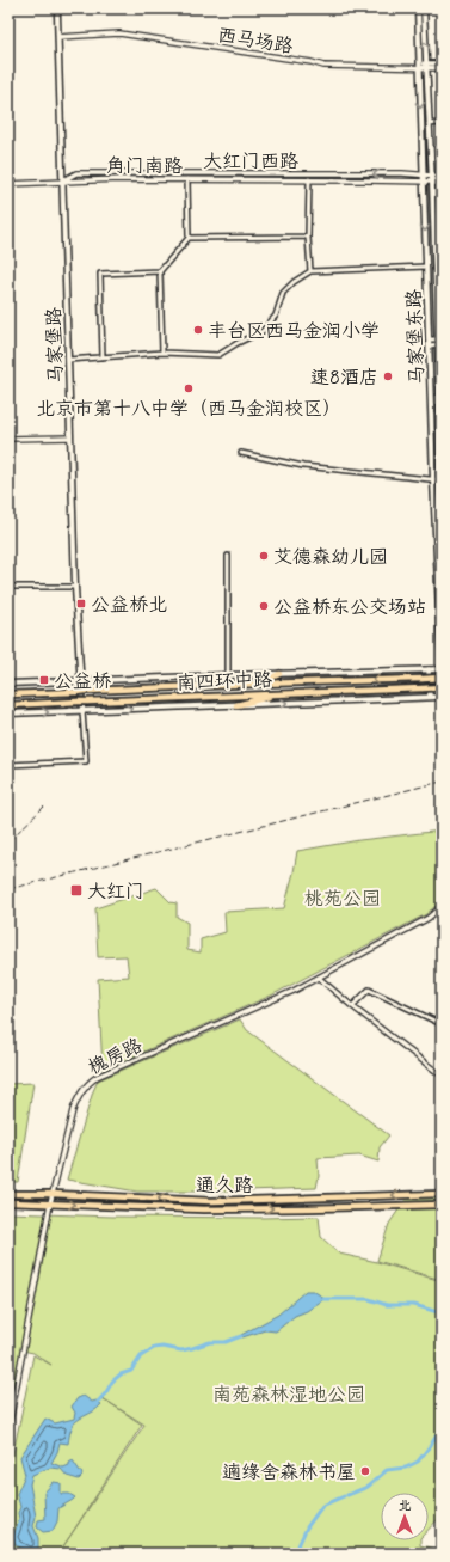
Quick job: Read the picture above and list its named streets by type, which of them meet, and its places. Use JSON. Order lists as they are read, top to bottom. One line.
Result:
{"streets":{"main road":["大红门西路","马家堡东路","马家堡路","南四环中路","通久路"],"street":["西马场路","角门南路","槐房路"]},"crossings":[["西马场路","马家堡东路"],["西马场路","马家堡路"],["大红门西路","角门南路"],["大红门西路","马家堡东路"],["大红门西路","马家堡路"],["角门南路","马家堡东路"],["角门南路","马家堡路"],["槐房路","通久路"]],"one_way":["大红门西路"],"parks":["桃苑公园","南苑森林湿地公园"],"places":{"other":["丰台区西马金润小学","速8酒店","北京市第十八中学（西马金润校区）","艾德森幼儿园","公益桥东公交场站","遖缘舍森林书屋"],"transit":["公益桥北","公益桥","大红门"]},"north":"top"}
